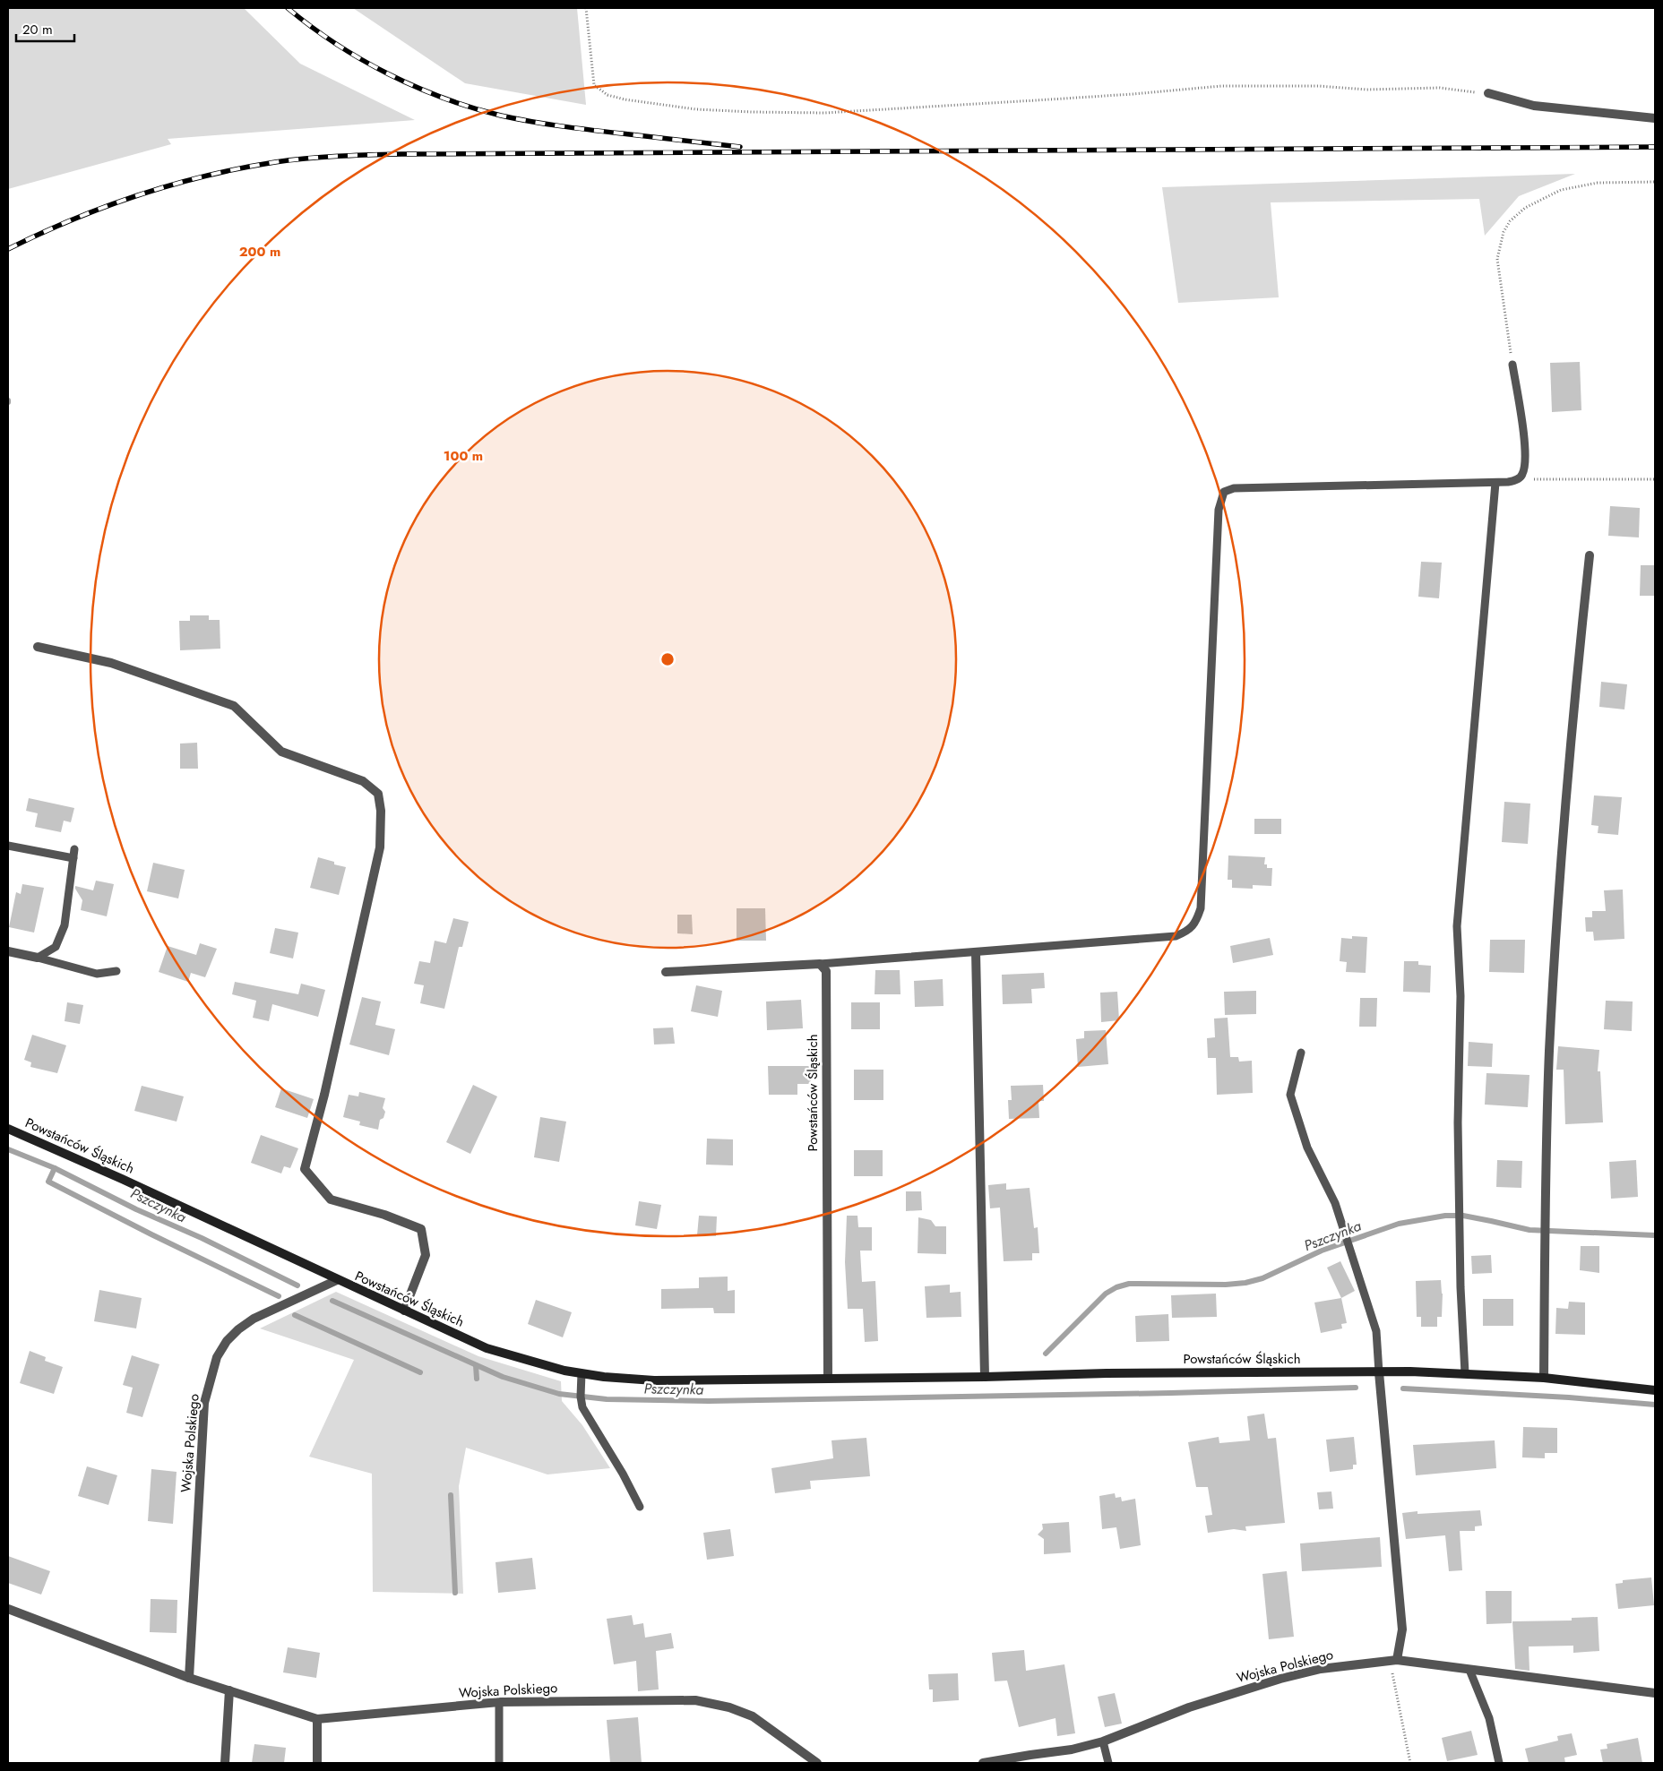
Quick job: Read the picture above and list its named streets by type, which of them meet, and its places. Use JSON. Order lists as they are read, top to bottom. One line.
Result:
{"streets":{"street":["Powstańców Śląskich","Wojska Polskiego"]},"crossings":[["Powstańców Śląskich","Wojska Polskiego"]],"water":["Pszczynka"],"scale_bar":"20 m","rings":["200 m","100 m"]}
